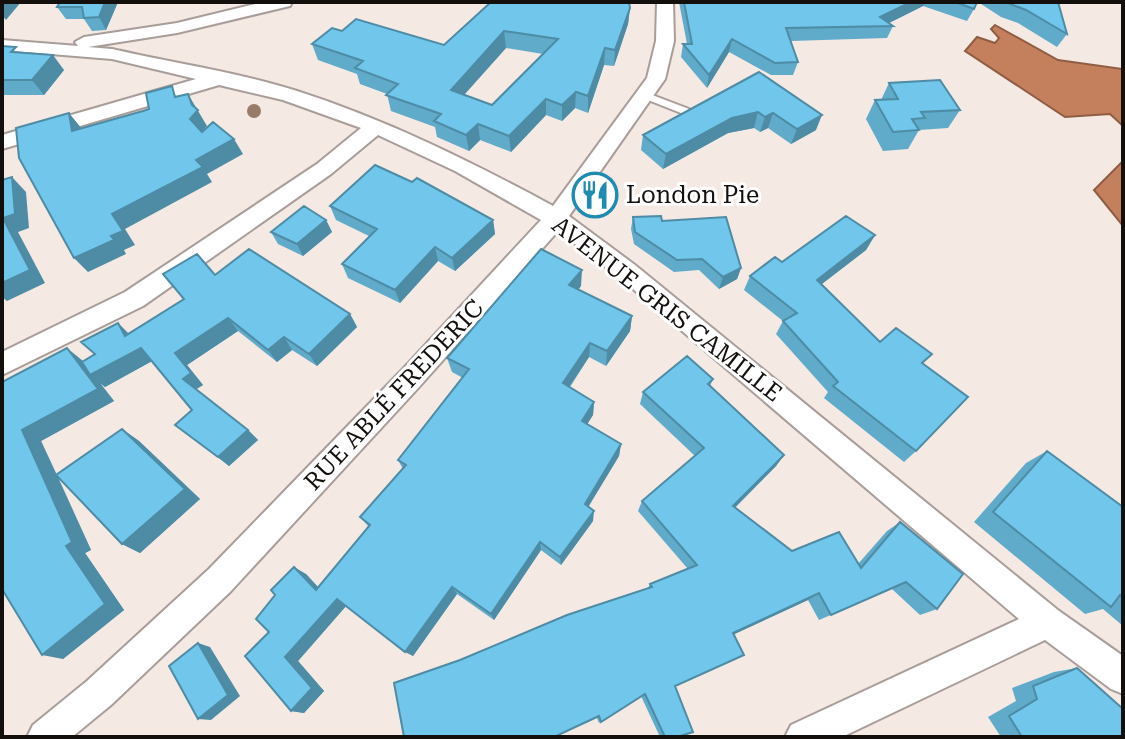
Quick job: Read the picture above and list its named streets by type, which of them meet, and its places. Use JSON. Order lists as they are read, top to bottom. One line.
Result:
{"streets":{"street":["AVENUE GRIS CAMILLE","RUE ABLÉ FREDERIC"]},"crossings":[["AVENUE GRIS CAMILLE","RUE ABLÉ FREDERIC"]],"places":{"restaurant":["London Pie"]}}
